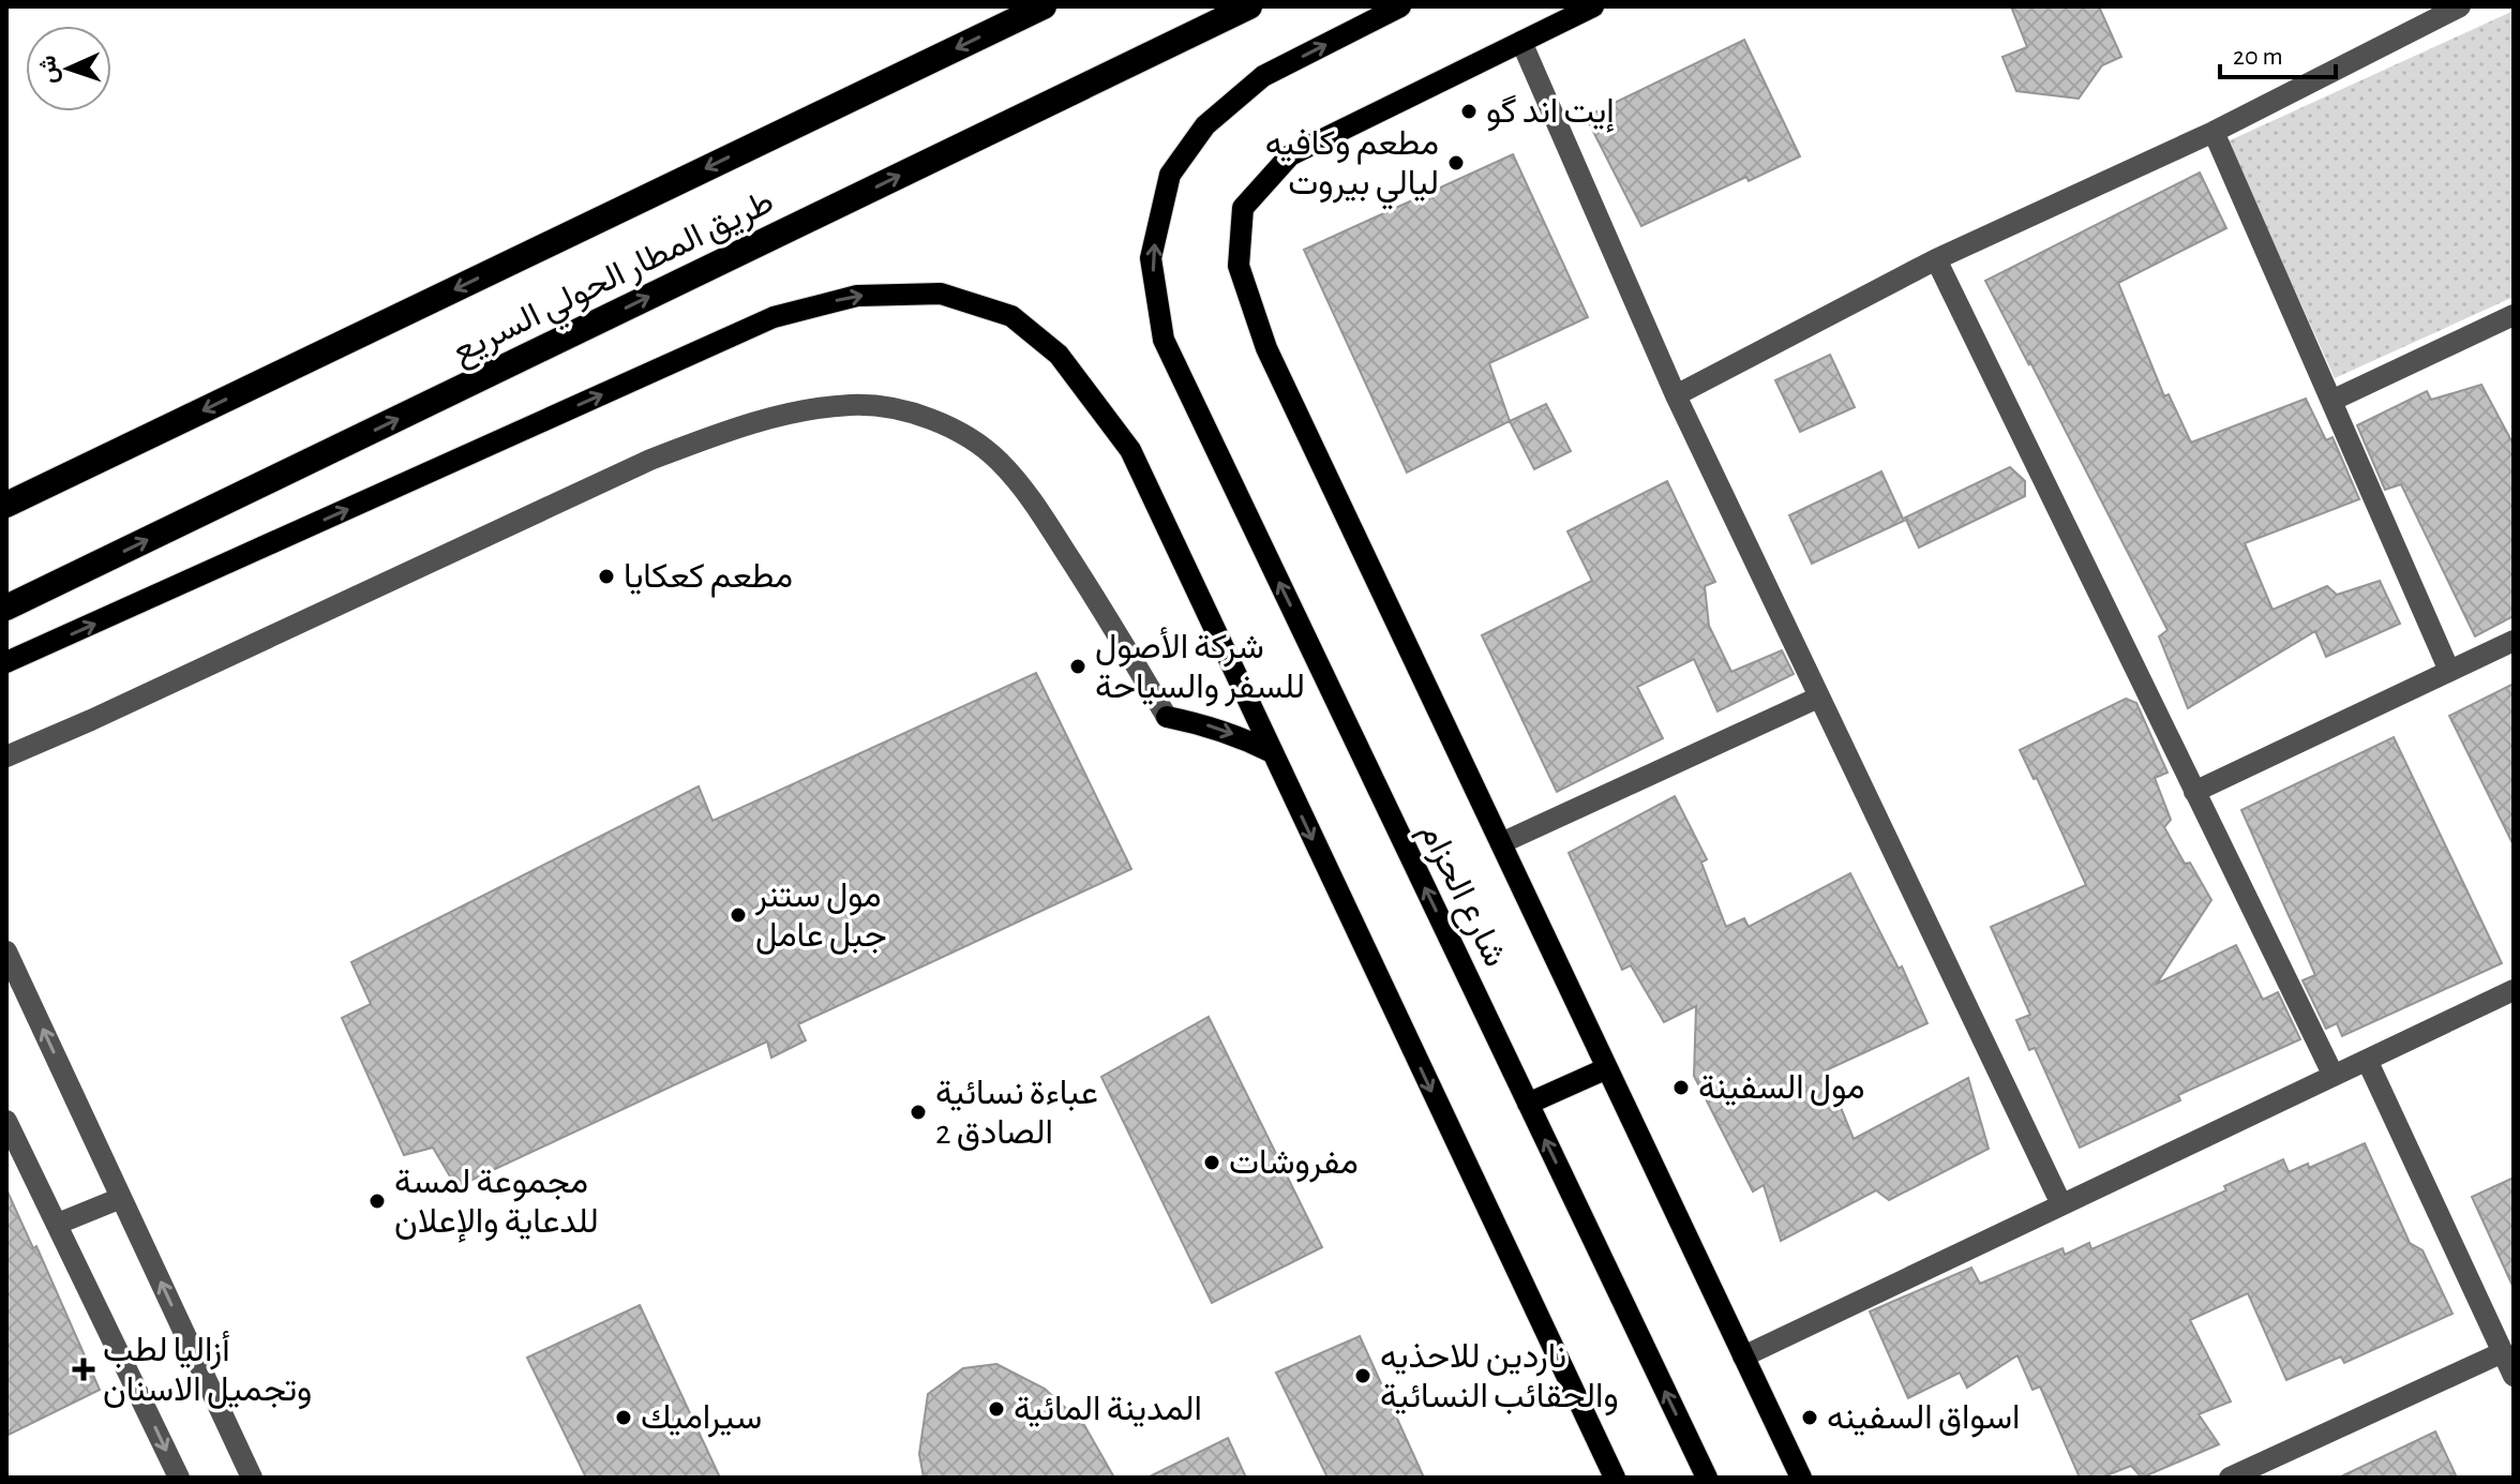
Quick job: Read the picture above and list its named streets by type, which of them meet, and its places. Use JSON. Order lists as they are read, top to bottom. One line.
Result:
{"streets":{"highway":["طريق المطار الحولي السريع"],"main road":["شارع الحزام"]},"places":{"other":["إيت اند گو","مطعم وكافيه ليالي بيروت","مطعم كعكايا","شركة الأصول للسفر والسياحة","مول ستنر جبل عامل","مول السفينة","عباءة نسائية الصادق 2","مفروشات","مجموعة لمسة للدعاية والإعلان","ناردين للاحذيه والحقائب النسائية","المدينة المائية","سيراميك","اسواق السفينه"],"health":["أزاليا لطب وتجميل الاسنان"]},"scale_bar":"20 m","north":"left"}
